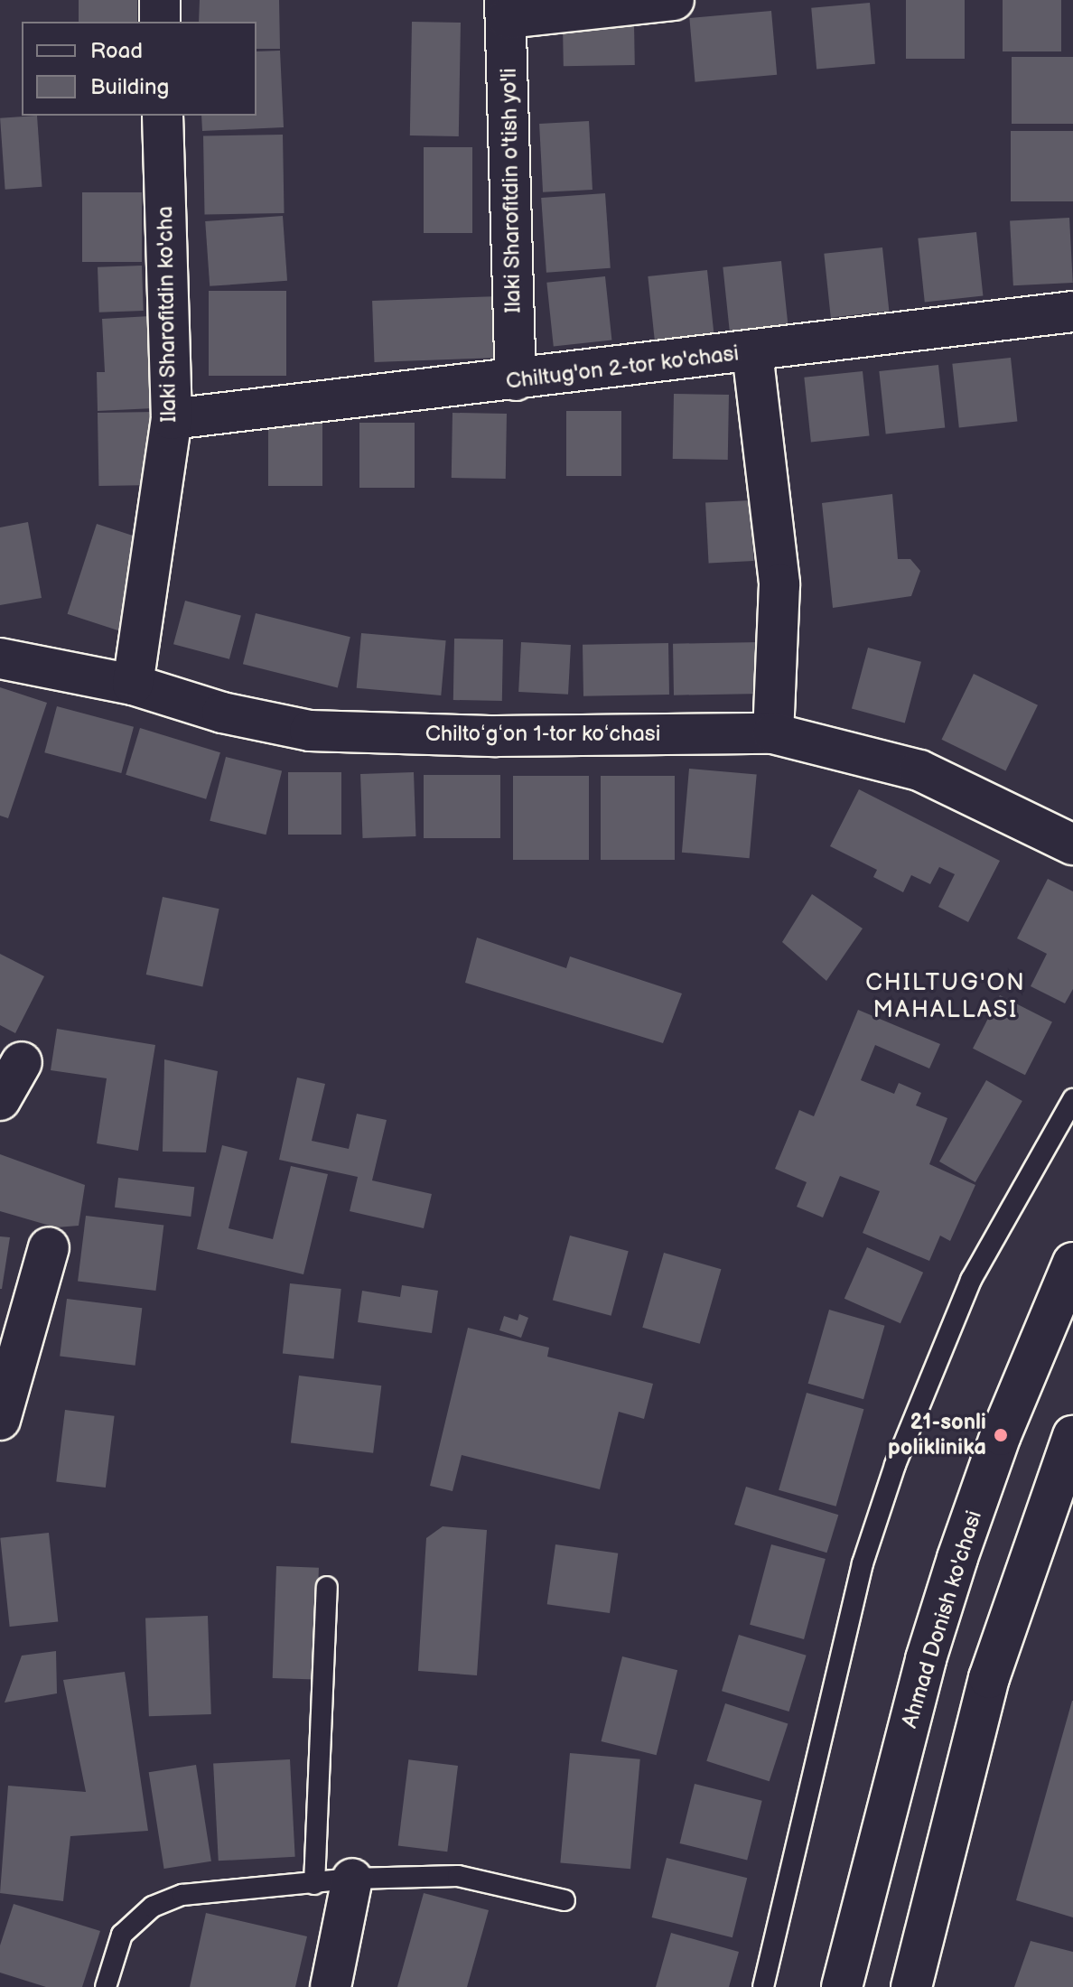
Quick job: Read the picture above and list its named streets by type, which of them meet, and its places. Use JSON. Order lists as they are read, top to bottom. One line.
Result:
{"streets":{"street":["Ilaki Sharofitdin o'tish yo'li","Ilaki Sharofitdin ko'cha","Chiltug'on 2-tor ko'chasi","Chiltoʻgʻon 1-tor koʻchasi","Ahmad Donish ko'chasi"]},"crossings":[["Ilaki Sharofitdin o'tish yo'li","Chiltug'on 2-tor ko'chasi"],["Ilaki Sharofitdin ko'cha","Chiltug'on 2-tor ko'chasi"],["Ilaki Sharofitdin ko'cha","Chiltoʻgʻon 1-tor koʻchasi"]],"districts":["CHILTUG'ON MAHALLASI"],"places":["21-sonli poliklinika"],"legend":["Road","Building"]}
